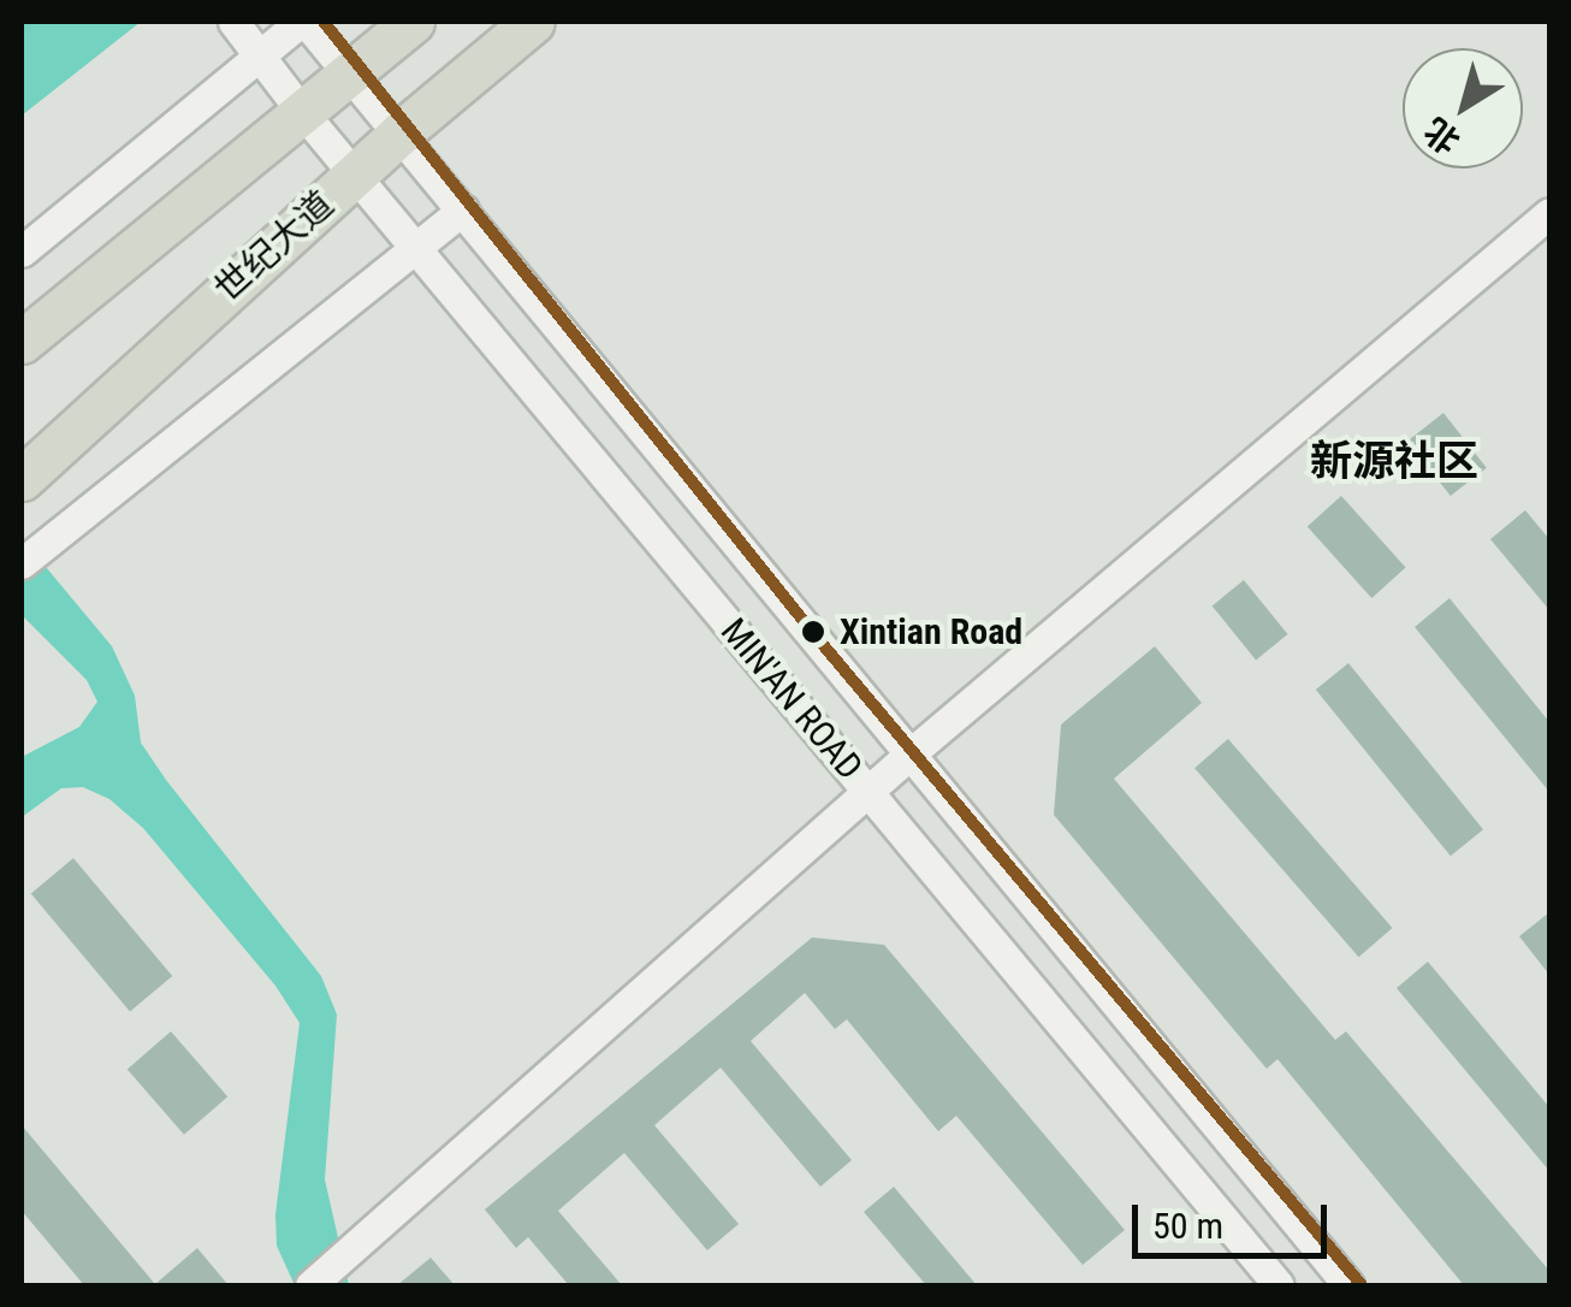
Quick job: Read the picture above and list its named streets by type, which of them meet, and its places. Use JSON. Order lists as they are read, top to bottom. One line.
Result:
{"streets":{"highway":["世纪大道"],"main road":["MIN'AN ROAD"]},"crossings":[["世纪大道","MIN'AN ROAD"]],"districts":["新源社区"],"places":["Xintian Road"],"scale_bar":"50 m","north":"bottom left"}
